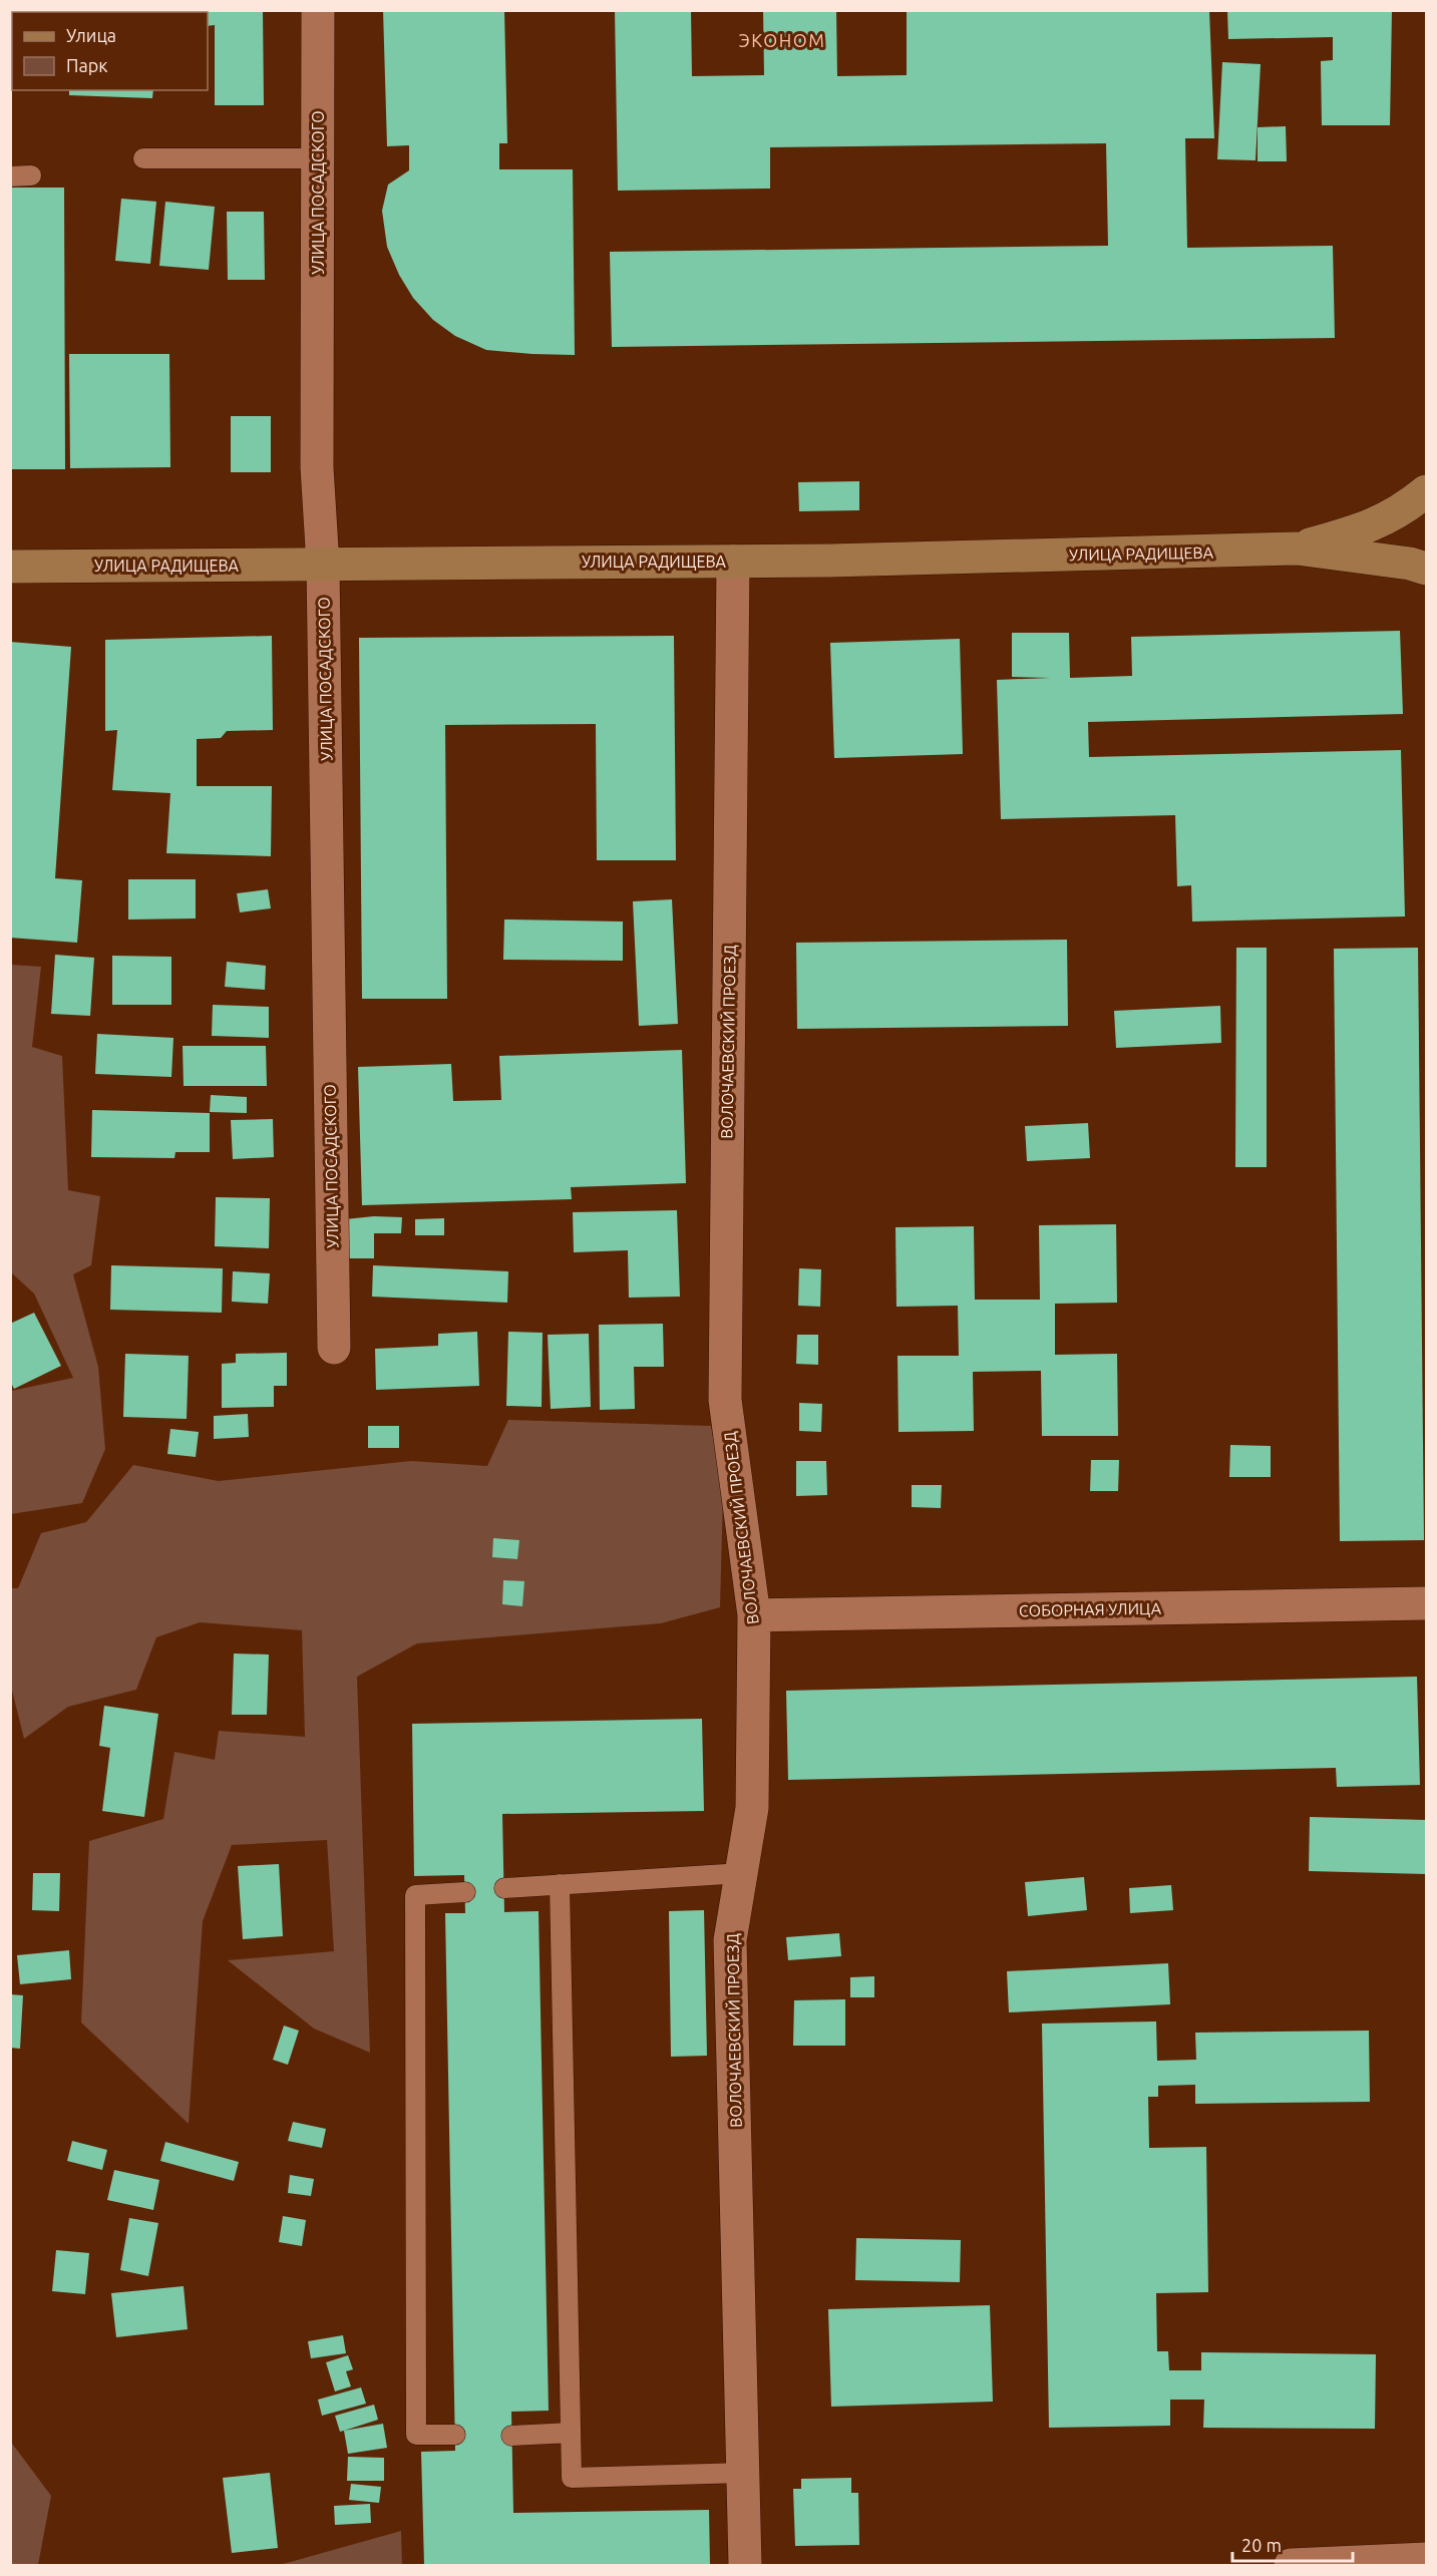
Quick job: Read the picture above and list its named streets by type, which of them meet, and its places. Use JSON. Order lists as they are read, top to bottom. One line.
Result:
{"streets":{"street":["УЛИЦА ПОСАДСКОГО","УЛИЦА РАДИЩЕВА","ВОЛОЧАЕВСКИЙ ПРОЕЗД","СОБОРНАЯ УЛИЦА"]},"crossings":[["УЛИЦА ПОСАДСКОГО","УЛИЦА РАДИЩЕВА"],["УЛИЦА РАДИЩЕВА","ВОЛОЧАЕВСКИЙ ПРОЕЗД"],["ВОЛОЧАЕВСКИЙ ПРОЕЗД","СОБОРНАЯ УЛИЦА"]],"districts":["ЭКОНОМ"],"legend":["Улица","Парк"],"scale_bar":"20 m"}
